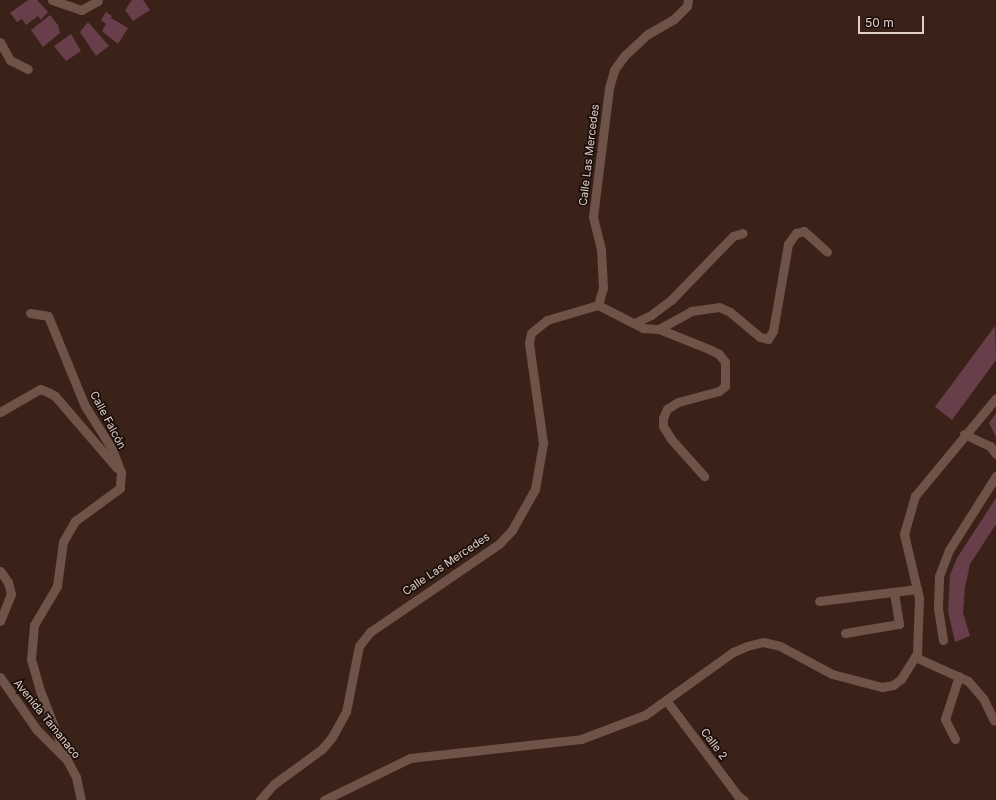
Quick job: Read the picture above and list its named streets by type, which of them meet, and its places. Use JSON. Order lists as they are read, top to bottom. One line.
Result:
{"streets":{"street":["Calle Las Mercedes","Calle Falcón","Avenida Tamanaco","Calle 2"]},"scale_bar":"50 m"}
